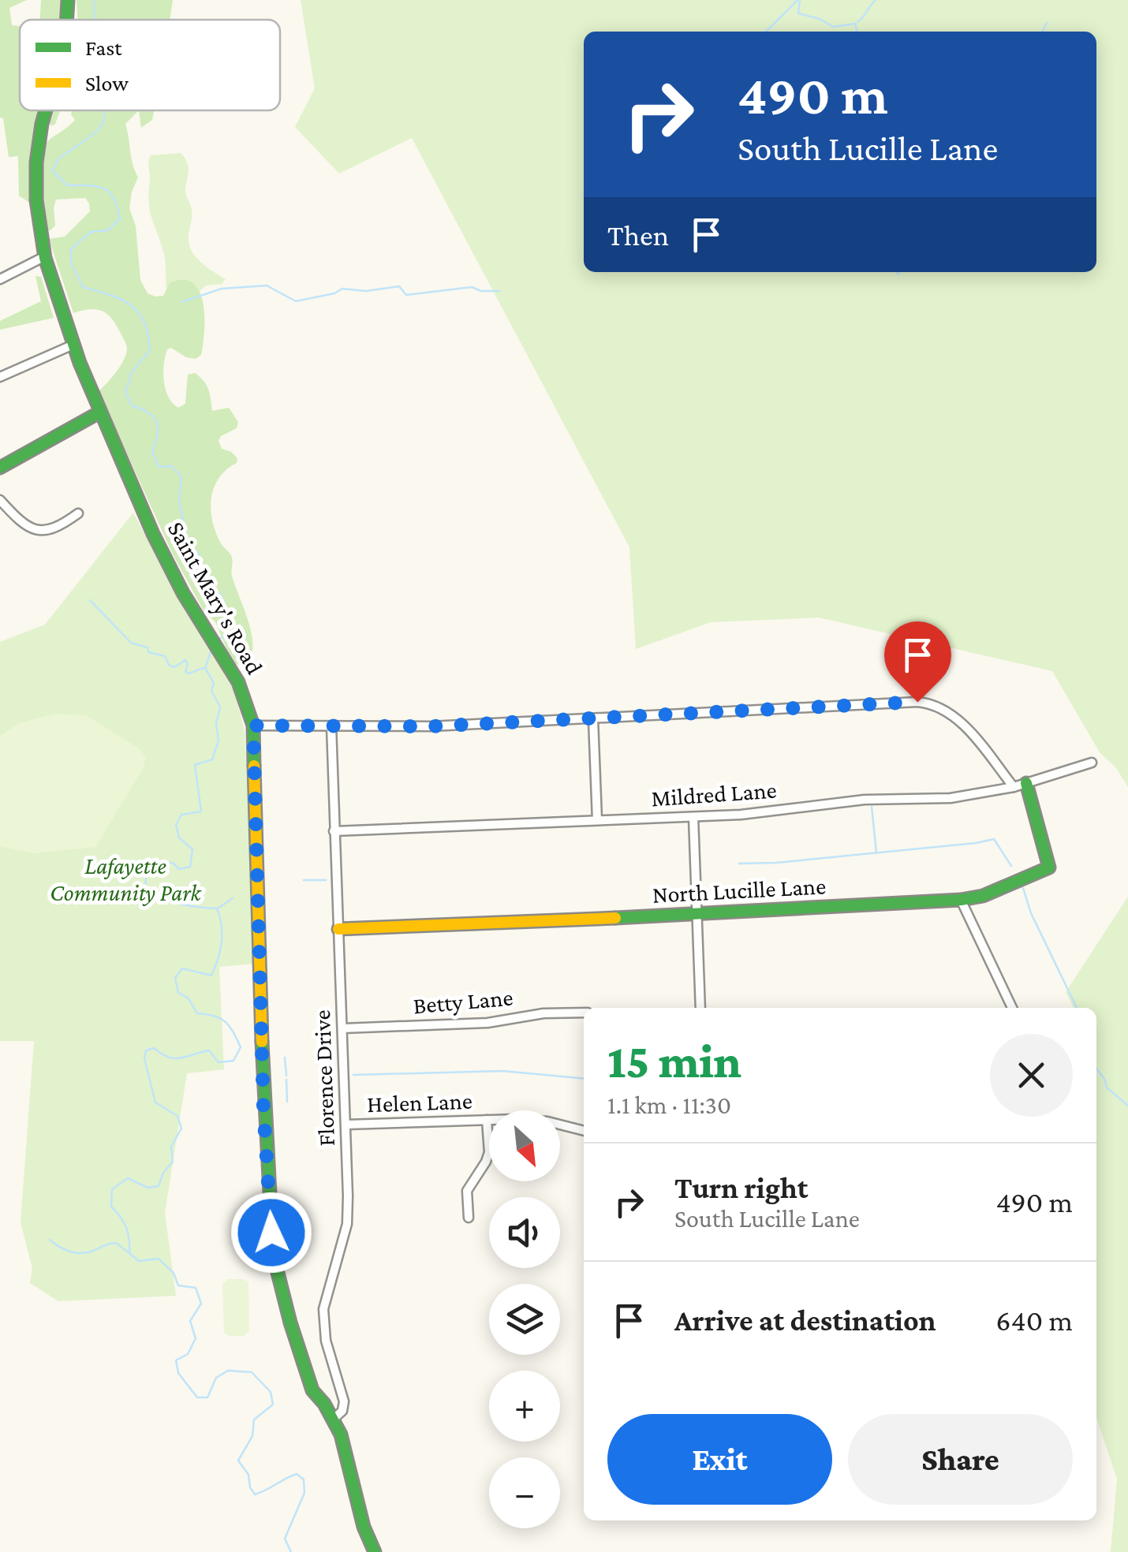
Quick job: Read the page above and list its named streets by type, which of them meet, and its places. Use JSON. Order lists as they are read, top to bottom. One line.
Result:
{"streets":{"street":["Saint Mary's Road","Mildred Lane","North Lucille Lane","Betty Lane","Florence Drive","Helen Lane"]},"crossings":[["Saint Mary's Road","Florence Drive"],["Mildred Lane","North Lucille Lane"],["Mildred Lane","Florence Drive"],["North Lucille Lane","Florence Drive"],["Betty Lane","Florence Drive"],["Florence Drive","Helen Lane"]],"parks":["Lafayette Community Park"],"legend":["Fast","Slow"],"north":"bottom right","page":{"turn":["490 m","South Lucille Lane"],"then":"Then","heading":["15 min","1.1 km · 11:30"],"map_buttons":["+","−"],"list":[{"name":"Turn right","note":"South Lucille Lane","value":"490 m"},{"name":"Arrive at destination","value":"640 m"}],"buttons":["Exit","Share"]}}
